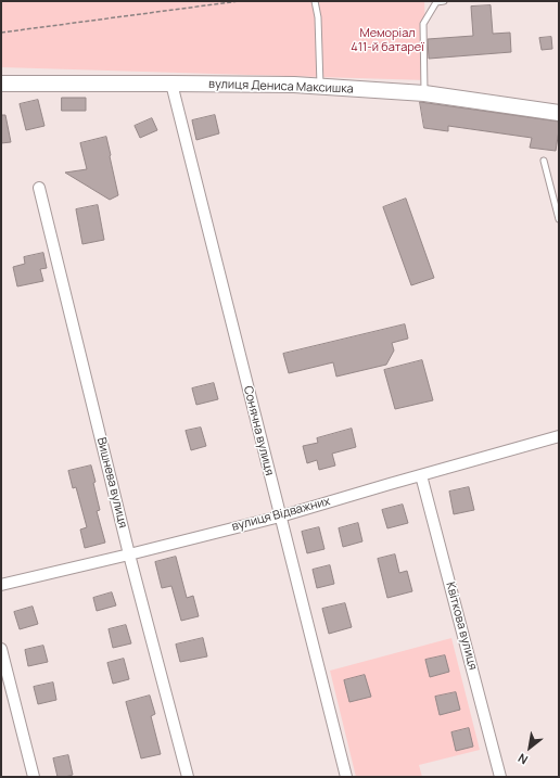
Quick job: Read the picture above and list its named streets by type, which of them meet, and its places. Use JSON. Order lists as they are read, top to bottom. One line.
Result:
{"streets":{"street":["вулиця Дениса Максишка","Сонячна вулиця","Вишнева вулиця","вулиця Відважних","Квіткова вулиця"]},"crossings":[["вулиця Дениса Максишка","Сонячна вулиця"],["Сонячна вулиця","вулиця Відважних"],["Вишнева вулиця","вулиця Відважних"],["вулиця Відважних","Квіткова вулиця"]],"parks":["Меморіал 411-й батареї"],"north":"bottom left"}
